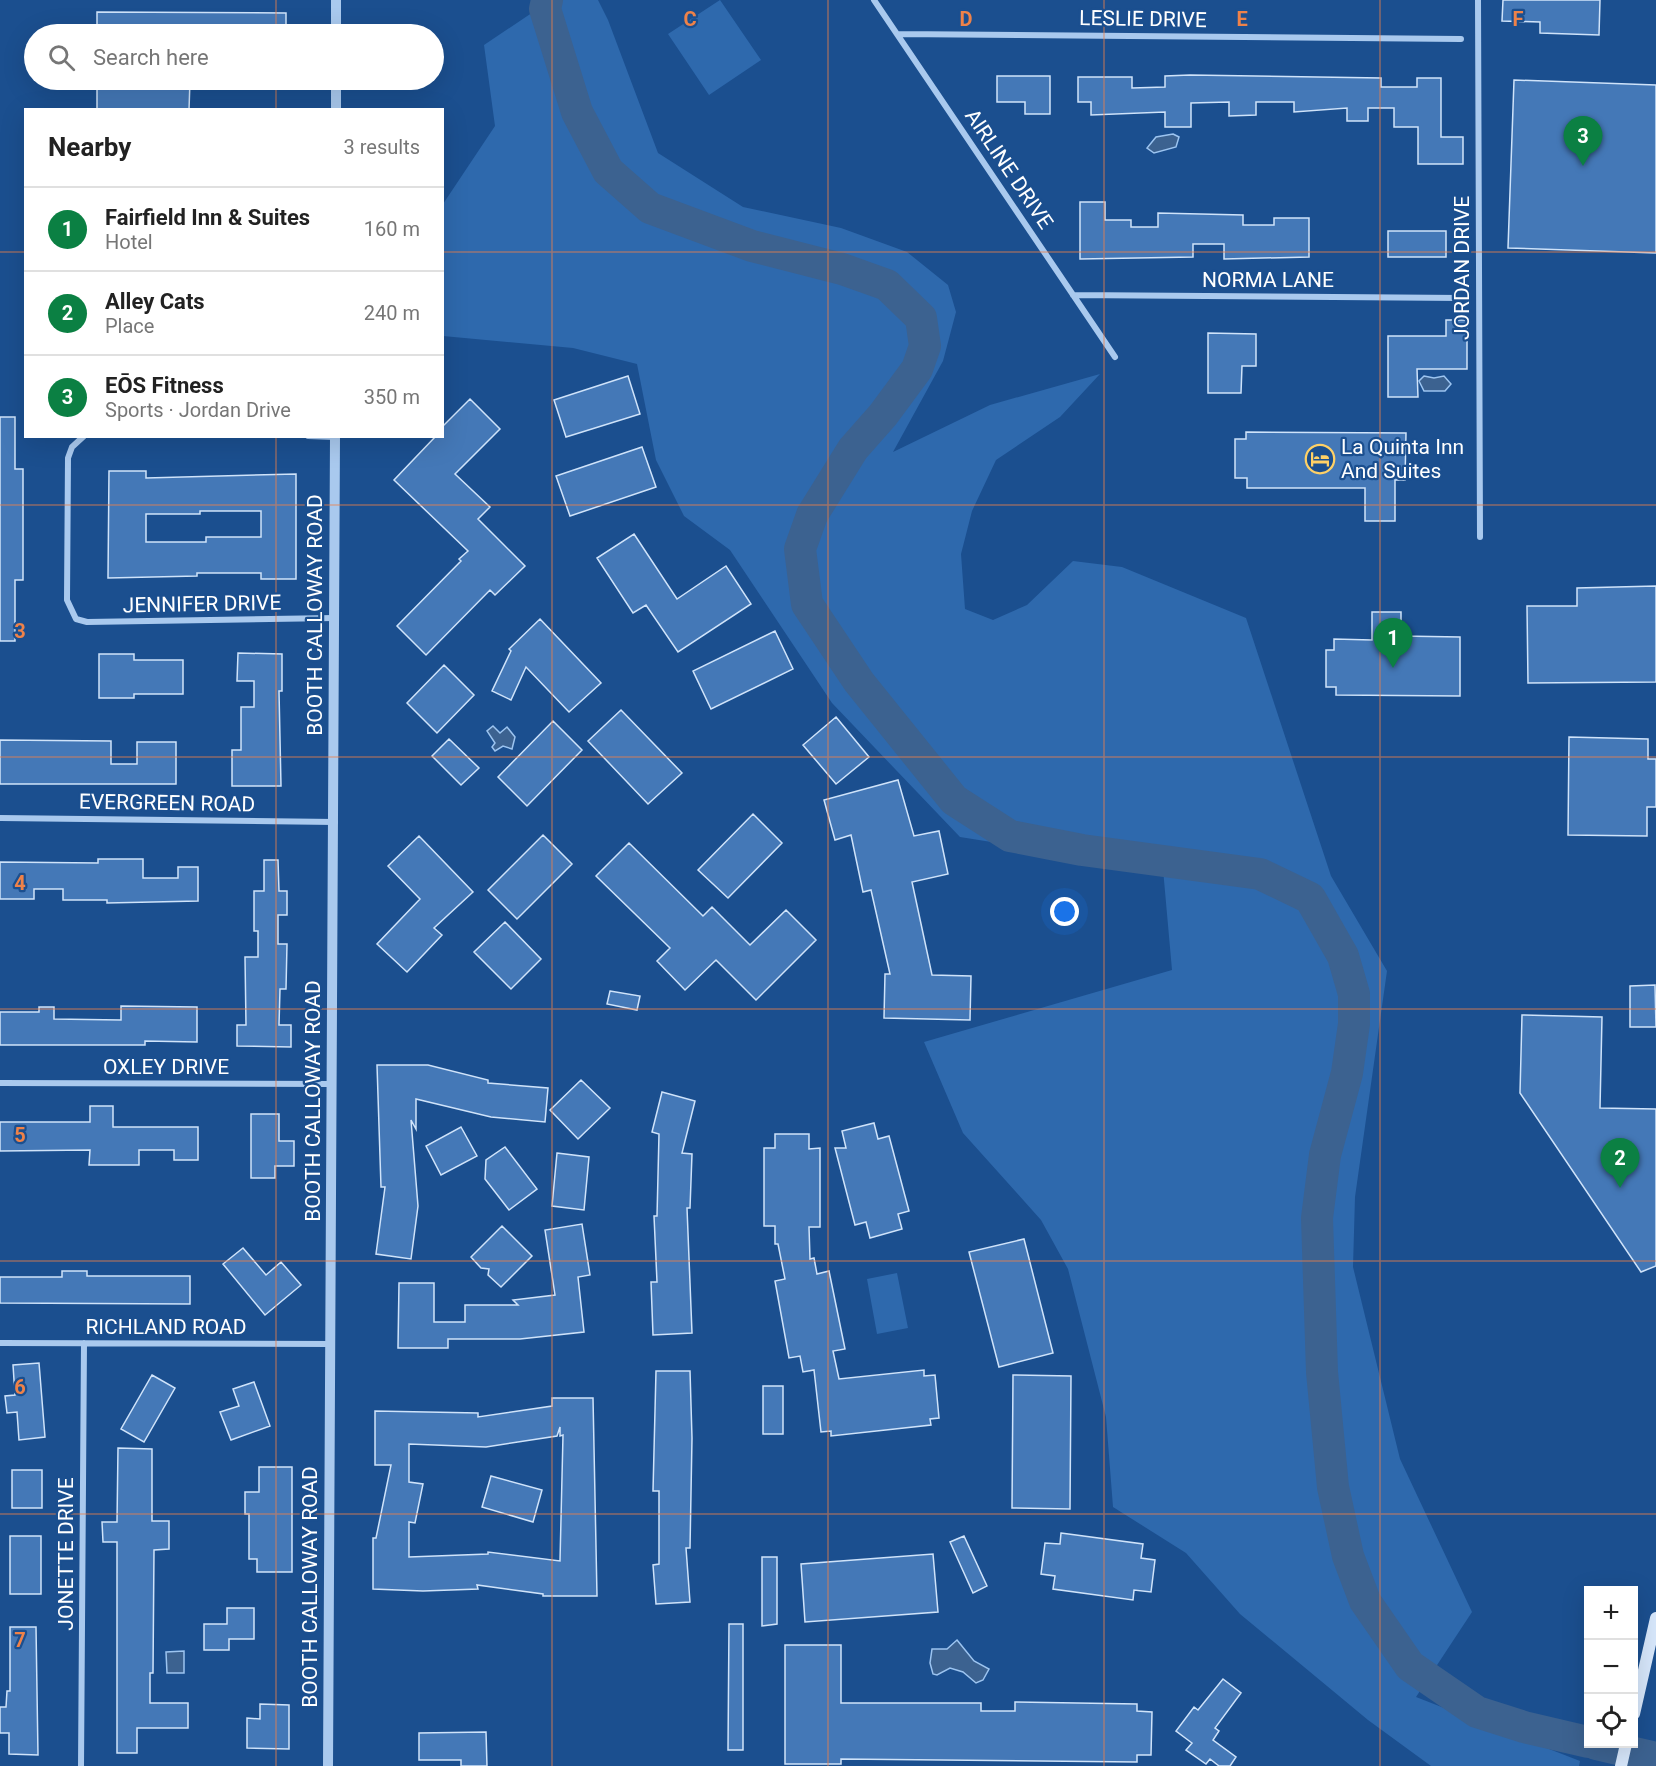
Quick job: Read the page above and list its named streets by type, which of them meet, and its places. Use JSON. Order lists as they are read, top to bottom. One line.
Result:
{"streets":{"street":["LESLIE DRIVE","AIRLINE DRIVE","JORDAN DRIVE","NORMA LANE","JENNIFER DRIVE","BOOTH CALLOWAY ROAD","EVERGREEN ROAD","OXLEY DRIVE","RICHLAND ROAD","JONETTE DRIVE"]},"crossings":[["LESLIE DRIVE","AIRLINE DRIVE"],["AIRLINE DRIVE","NORMA LANE"],["JENNIFER DRIVE","BOOTH CALLOWAY ROAD"],["BOOTH CALLOWAY ROAD","EVERGREEN ROAD"],["BOOTH CALLOWAY ROAD","OXLEY DRIVE"],["BOOTH CALLOWAY ROAD","RICHLAND ROAD"],["RICHLAND ROAD","JONETTE DRIVE"]],"places":{"hotel":["La Quinta Inn And Suites"]},"page":{"search":"Search here","heading":["Nearby","3 results"],"pins":["3","1","2"],"list":[{"mark":"1","name":"Fairfield Inn & Suites","note":"Hotel","value":"160 m"},{"mark":"2","name":"Alley Cats","note":"Place","value":"240 m"},{"mark":"3","name":"EŌS Fitness","note":"Sports · Jordan Drive","value":"350 m"}],"map_buttons":["+","−"]},"grid":{"columns":["C","D","E","F"],"rows":["3","4","5","6","7"]}}
